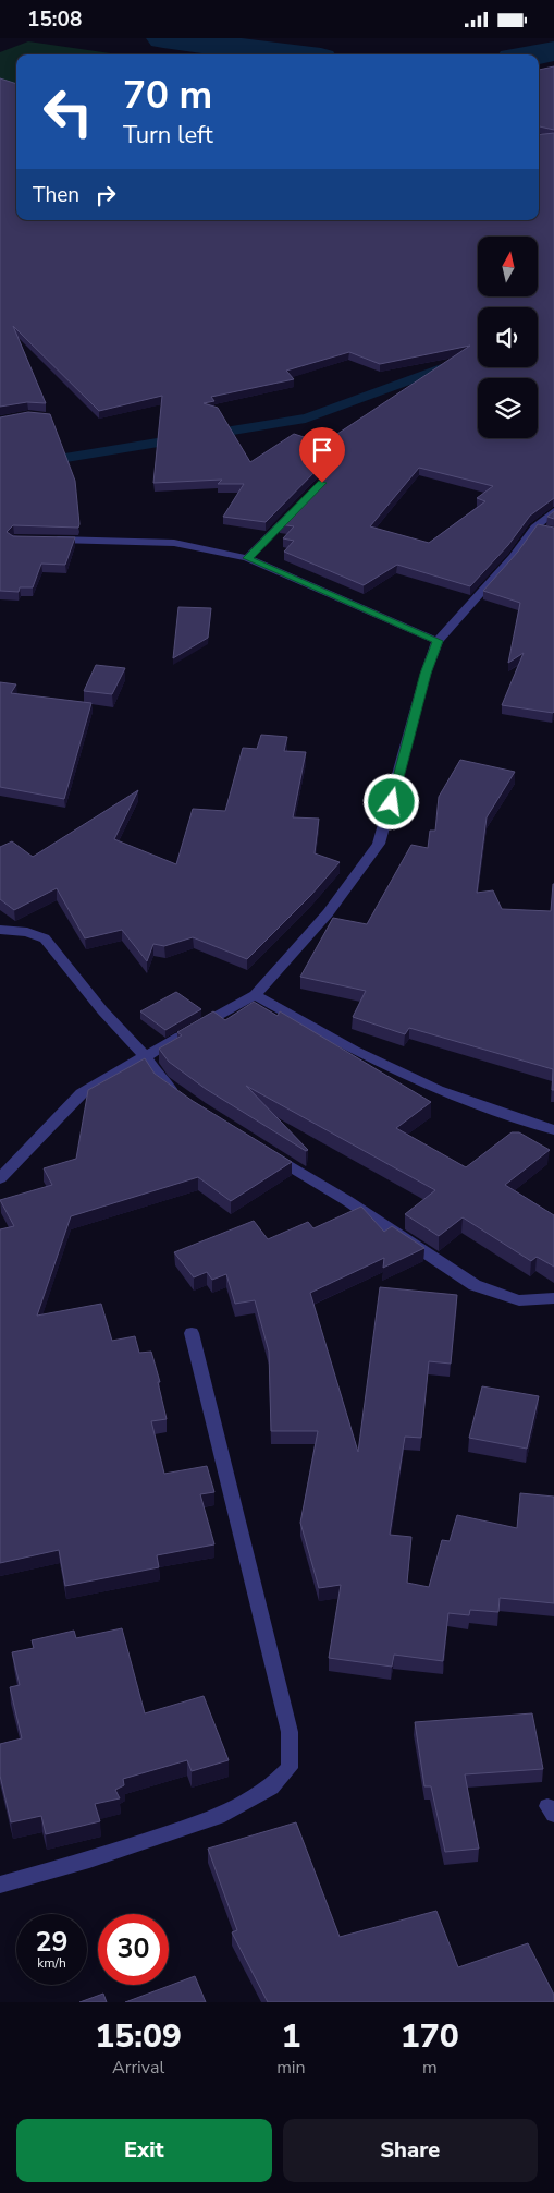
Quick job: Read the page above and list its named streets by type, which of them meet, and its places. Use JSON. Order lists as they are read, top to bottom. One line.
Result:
{"north":"top","page":{"status":"15:08","turn":["70 m","Turn left"],"then":"Then","speed":"29 km/h","limit":"30","eta":["15:09","Arrival","1","min","170","m"],"buttons":["Exit","Share"]}}
